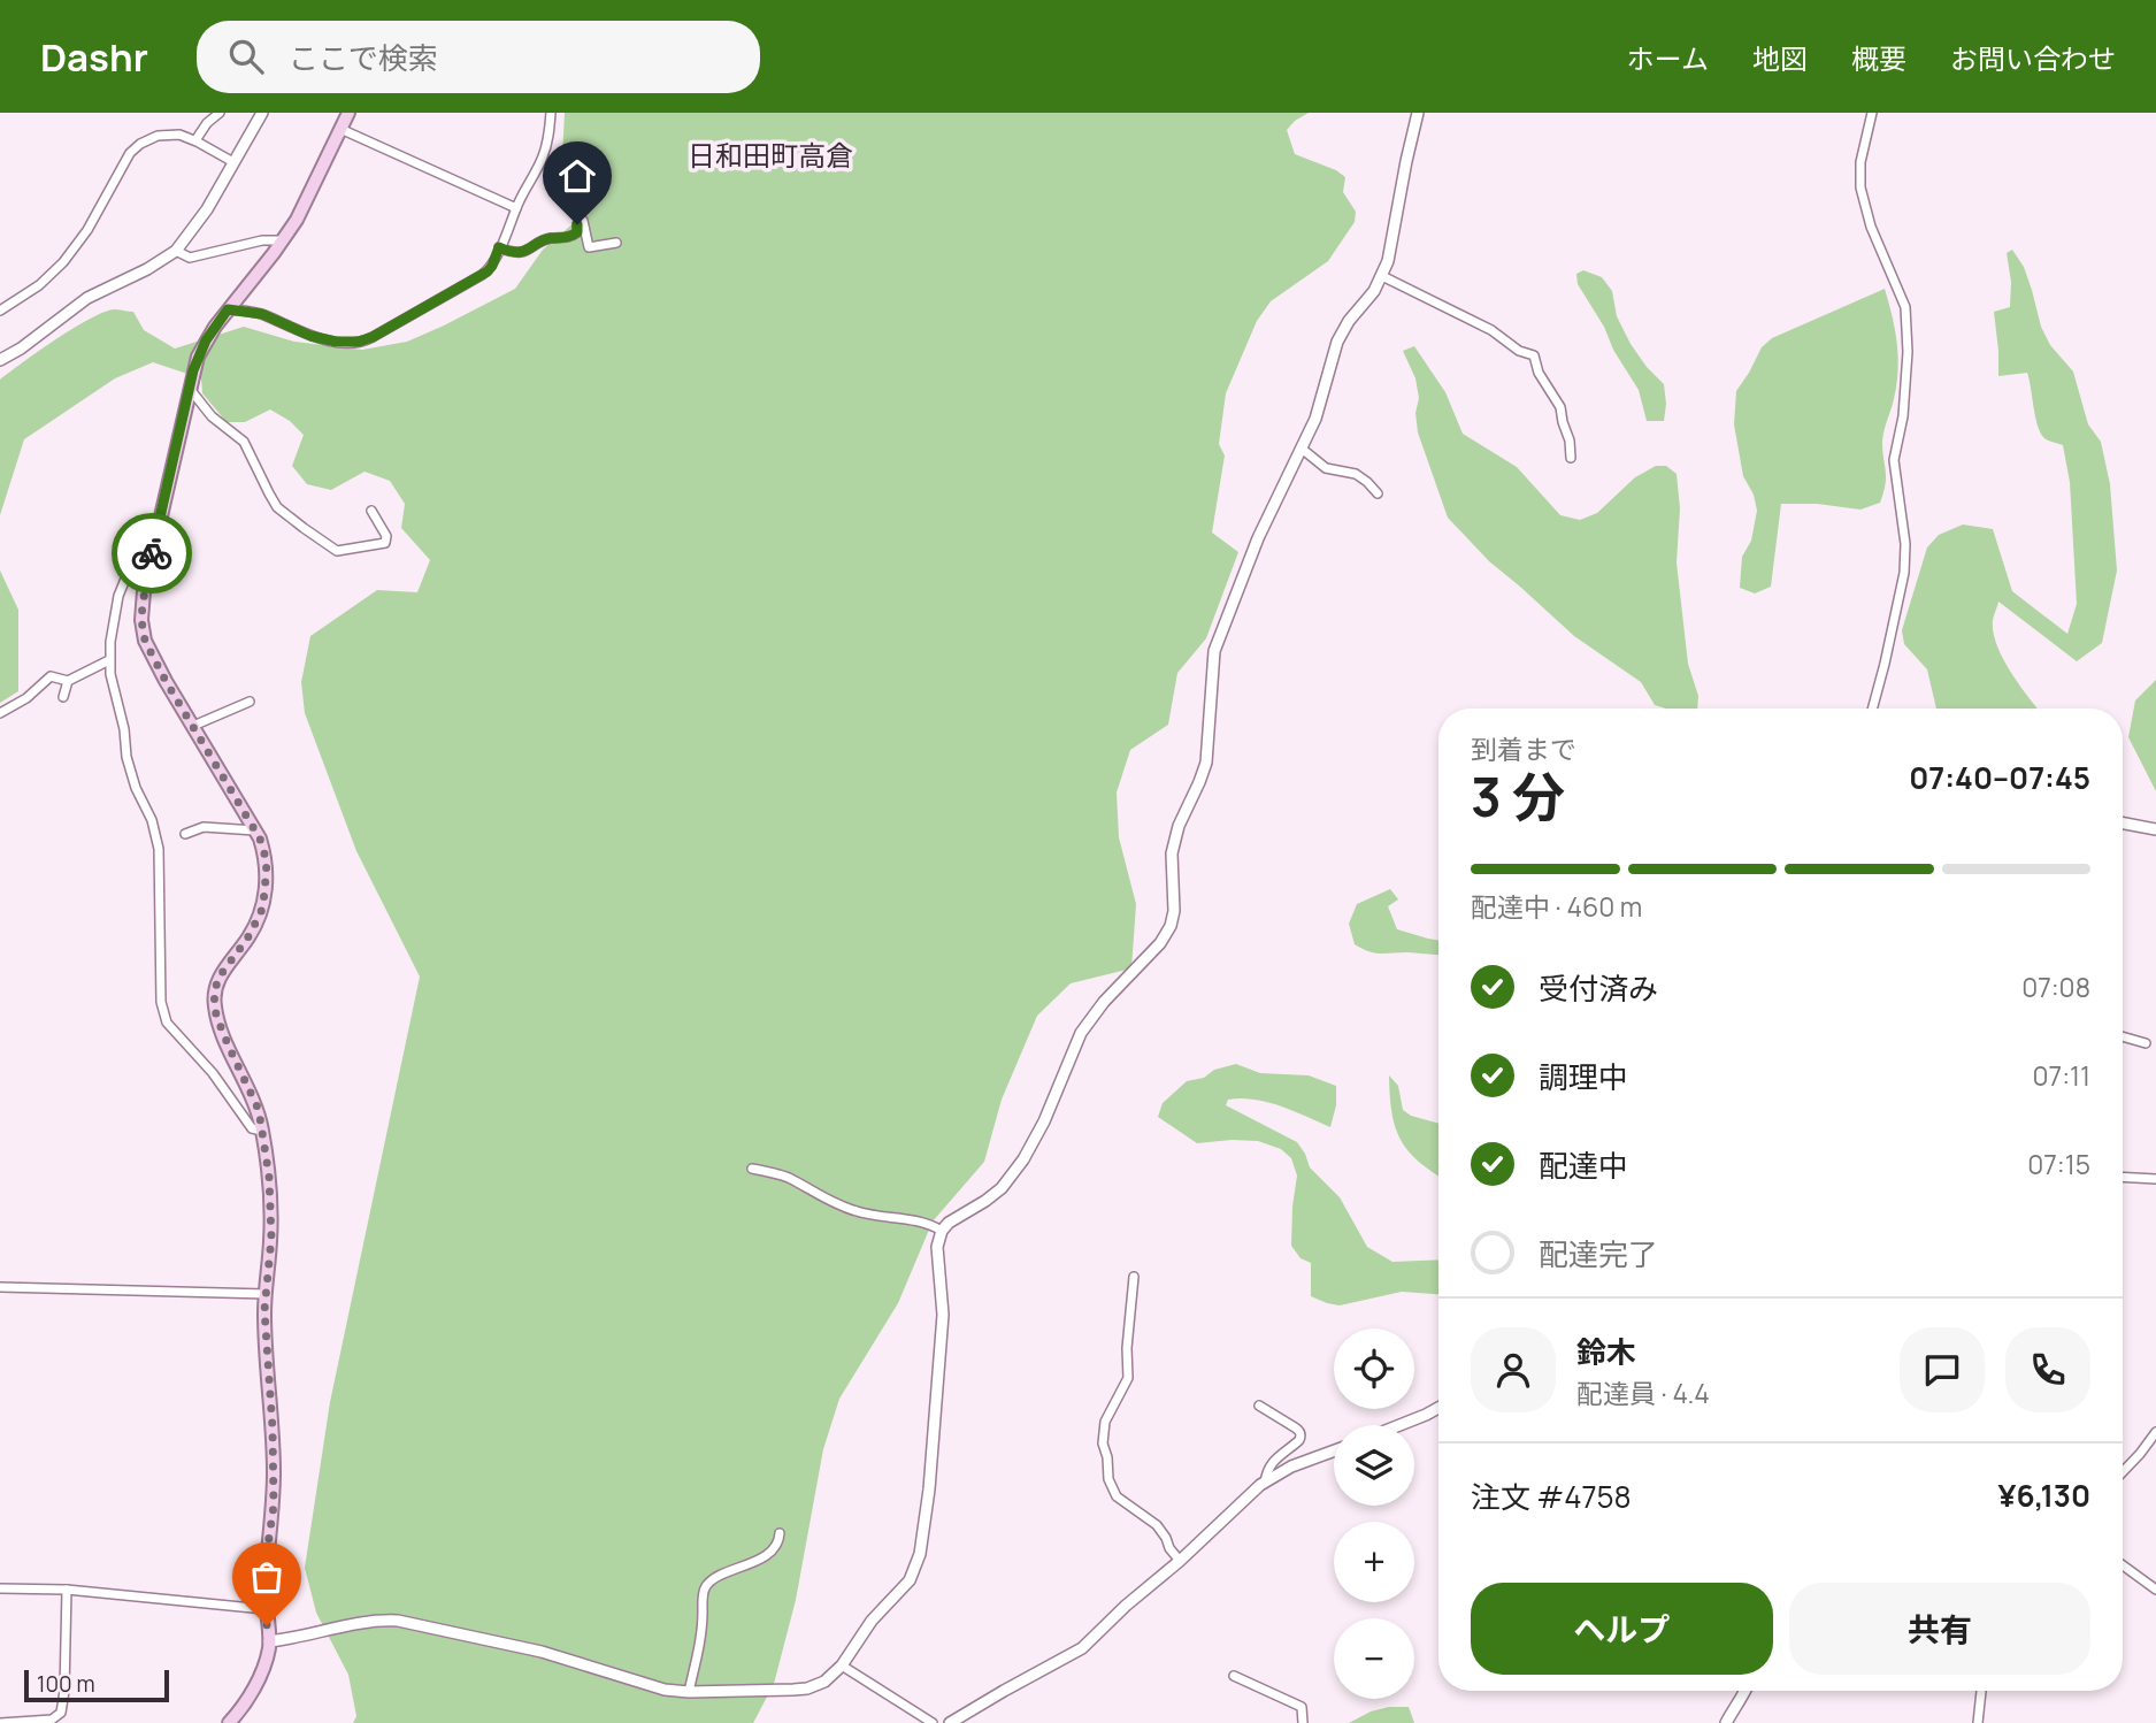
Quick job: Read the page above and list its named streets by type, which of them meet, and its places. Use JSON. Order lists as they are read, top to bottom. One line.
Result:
{"districts":["日和田町高倉"],"scale_bar":"100 m","page":{"header":"Dashr","search":"ここで検索","nav":["ホーム","地図","概要","お問い合わせ"],"heading":["3 分","到着まで","07:40–07:45"],"panel":["鈴木","配達員 · 4.4","注文 #4758","¥6,130"],"bar":"配達中 · 460 m","list":[["受付済み","07:08"],["調理中","07:11"],["配達中","07:15"],"配達完了"],"map_buttons":["+","−"],"buttons":["ヘルプ","共有"],"scale":"100 m"}}
